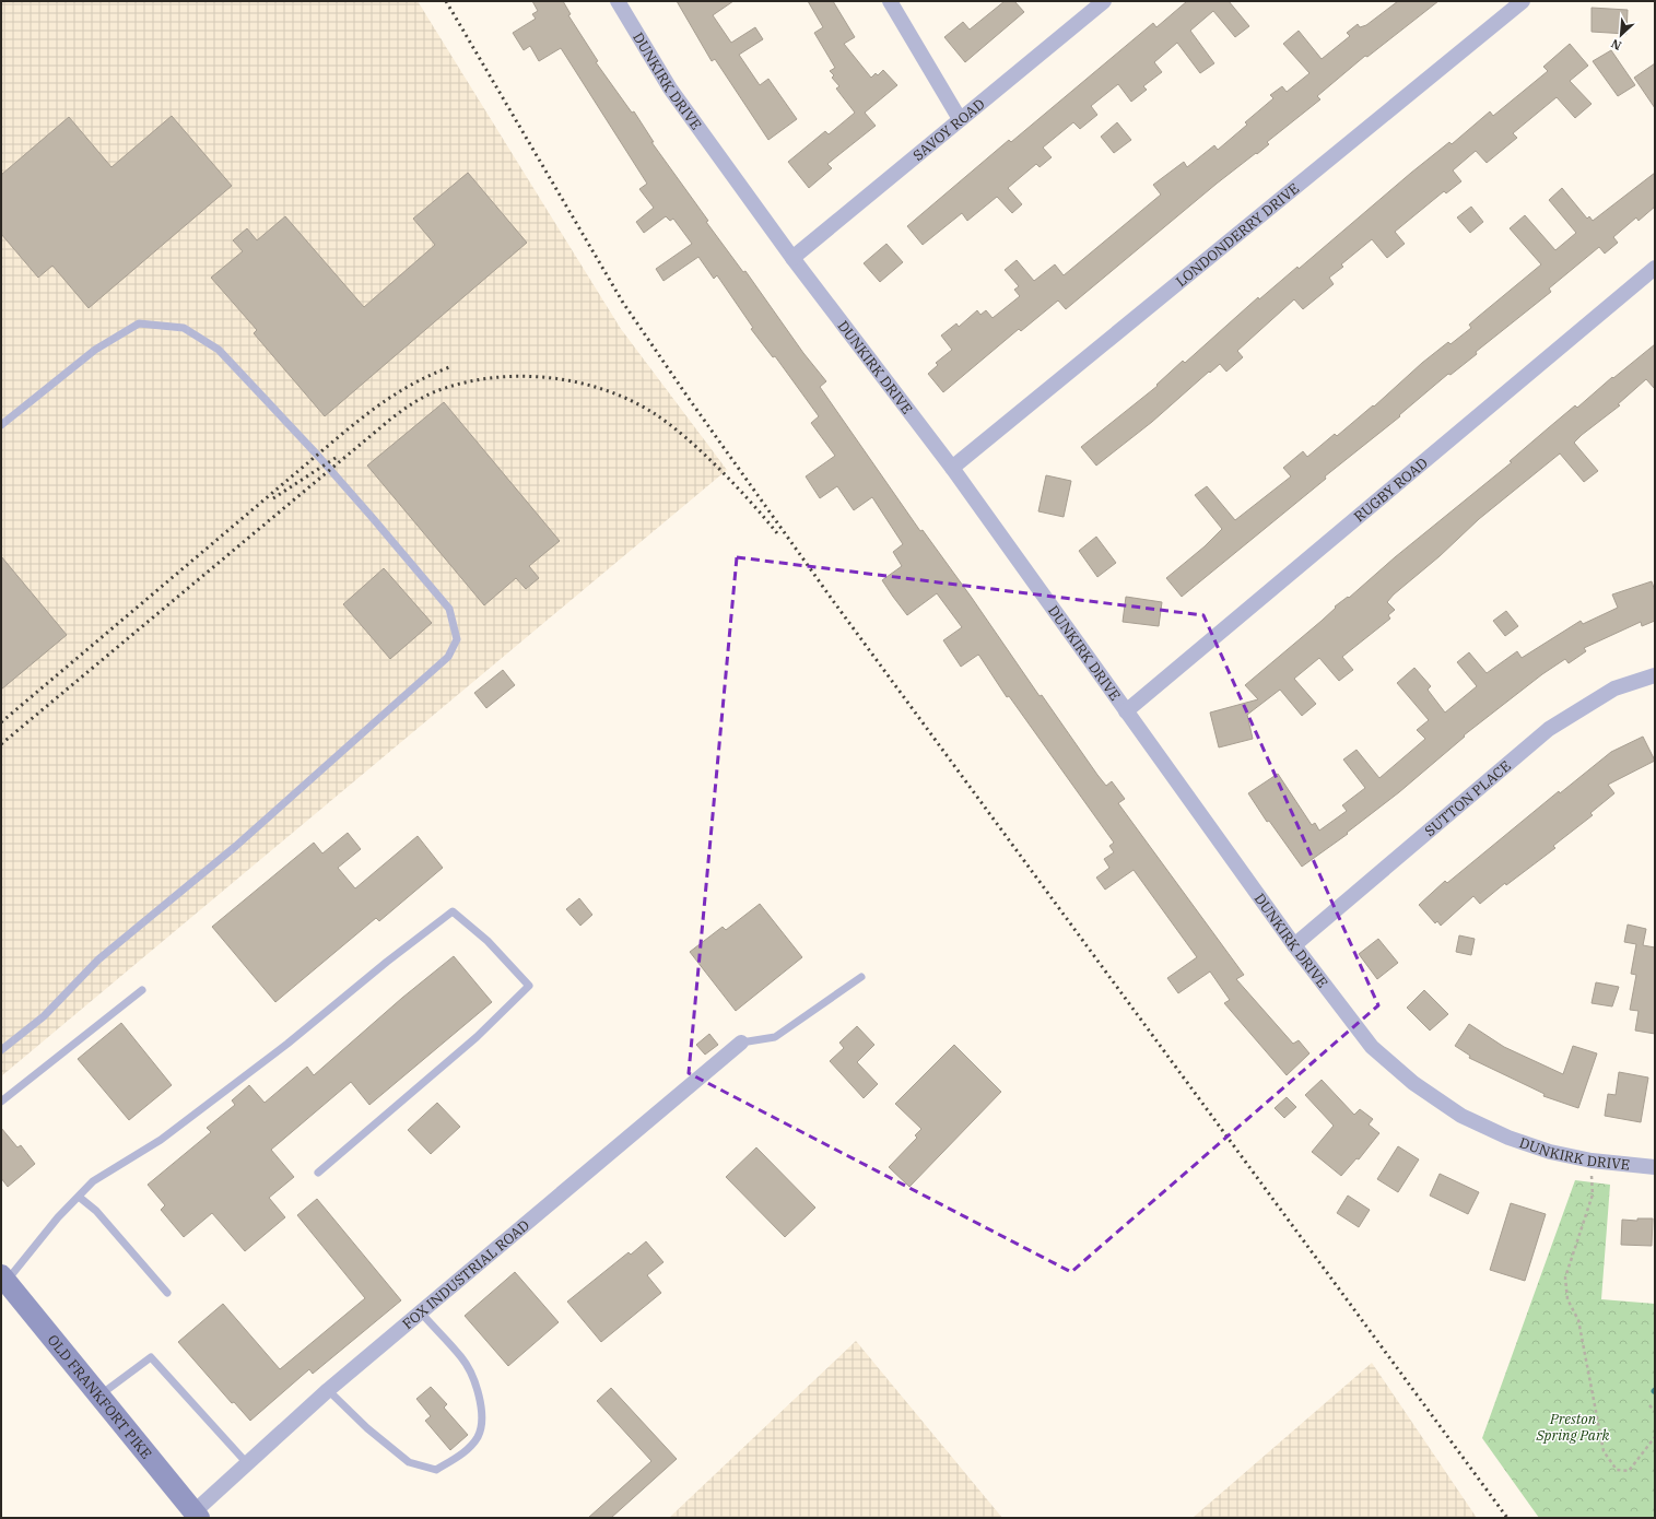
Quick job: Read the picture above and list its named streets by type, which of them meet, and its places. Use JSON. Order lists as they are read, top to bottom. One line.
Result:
{"streets":{"main road":["OLD FRANKFORT PIKE"],"street":["DUNKIRK DRIVE","SAVOY ROAD","LONDONDERRY DRIVE","RUGBY ROAD","SUTTON PLACE","FOX INDUSTRIAL ROAD"]},"crossings":[["DUNKIRK DRIVE","SAVOY ROAD"],["DUNKIRK DRIVE","LONDONDERRY DRIVE"],["DUNKIRK DRIVE","RUGBY ROAD"],["DUNKIRK DRIVE","SUTTON PLACE"],["FOX INDUSTRIAL ROAD","OLD FRANKFORT PIKE"]],"parks":["Preston Spring Park"],"north":"bottom left"}
